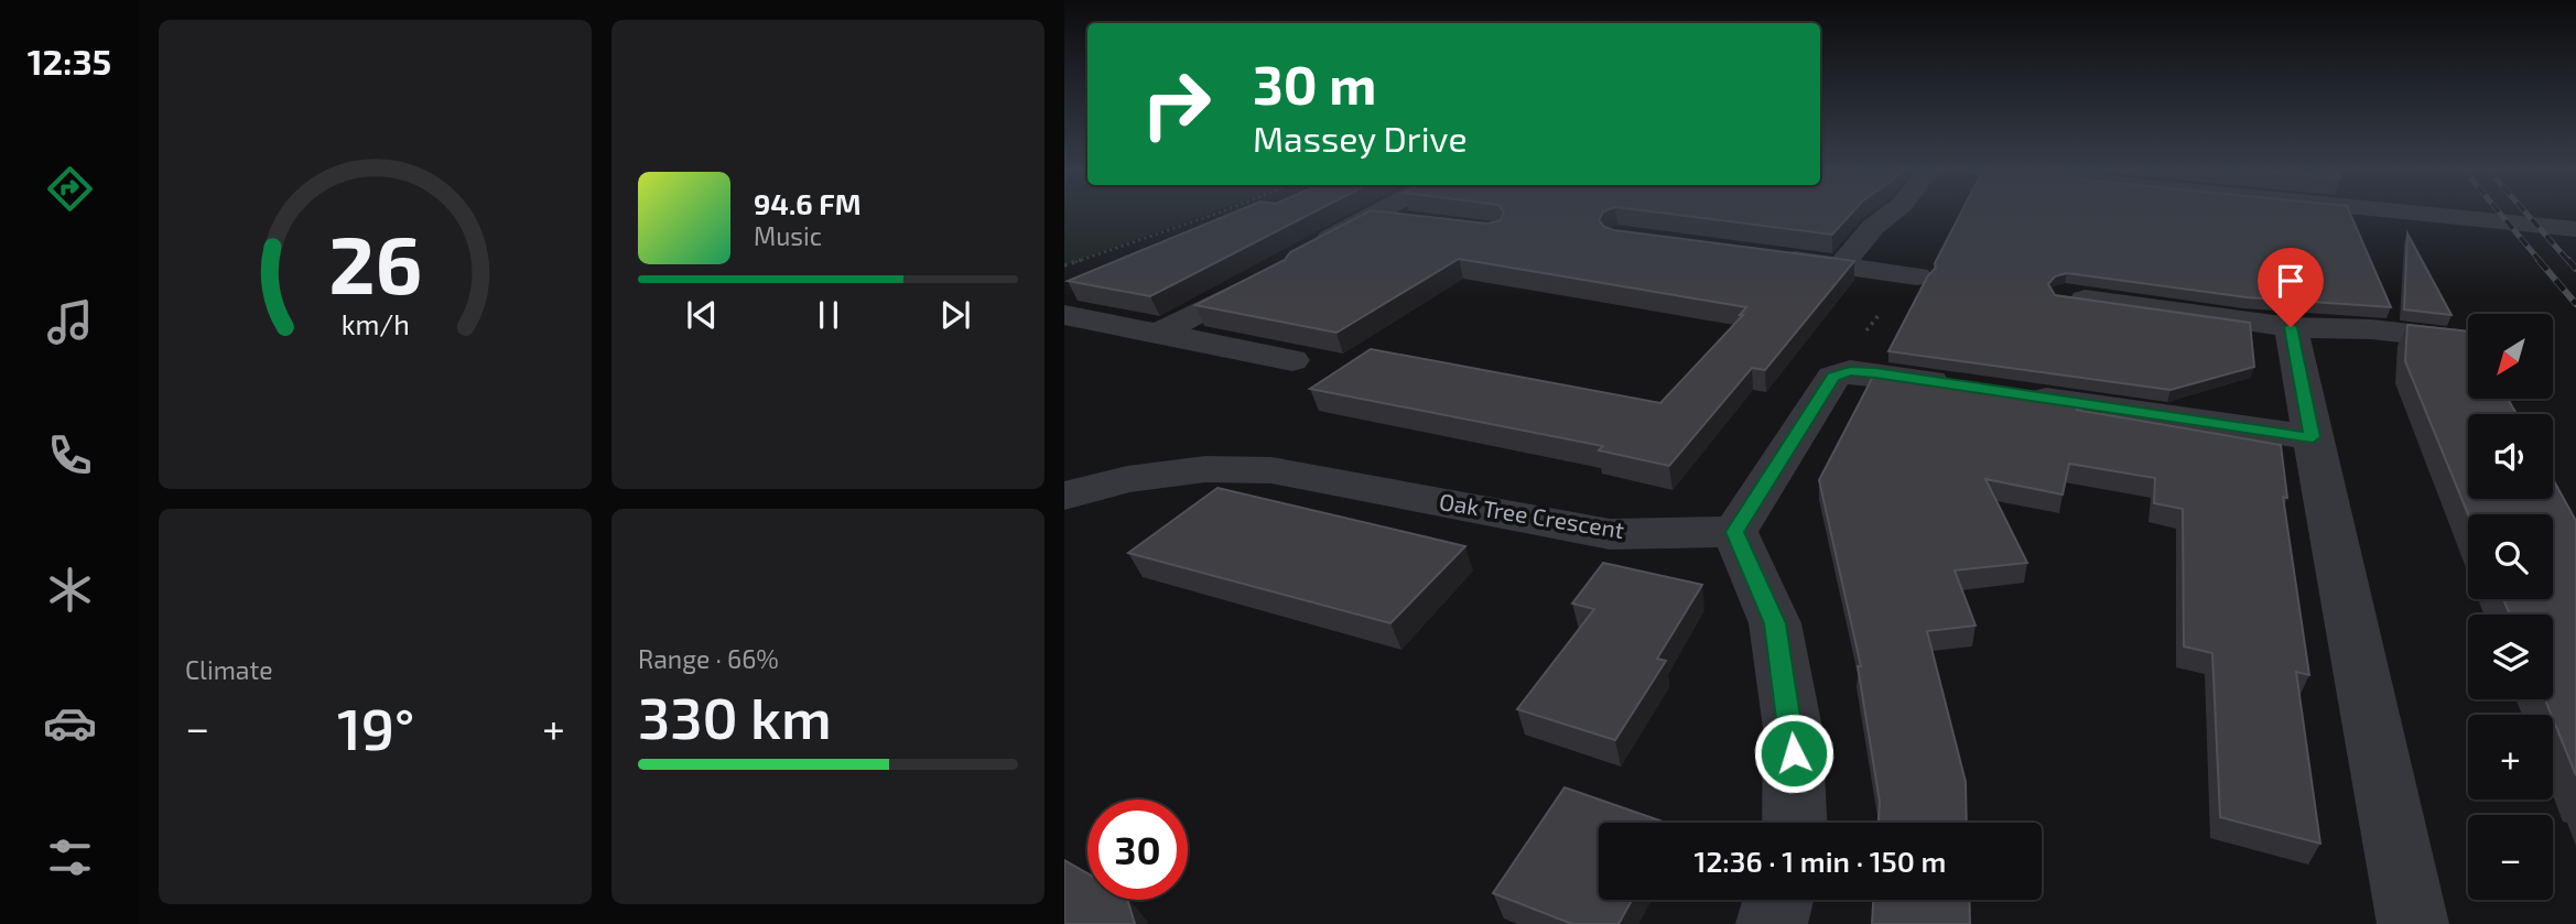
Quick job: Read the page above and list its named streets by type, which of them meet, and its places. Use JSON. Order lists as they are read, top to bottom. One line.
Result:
{"streets":{"street":["Oak Tree Crescent"]},"north":"bottom left","page":{"tabs":"12:35","turn":["30 m","Massey Drive"],"song":["94.6 FM","Music"],"map_buttons":["+","−"],"tile":["Climate",["Range · 66%","330 km"]],"heat":["−","19°","+"],"limit":"30","trip":"12:36 · 1 min · 150 m","gauge":["26","km/h"]}}
